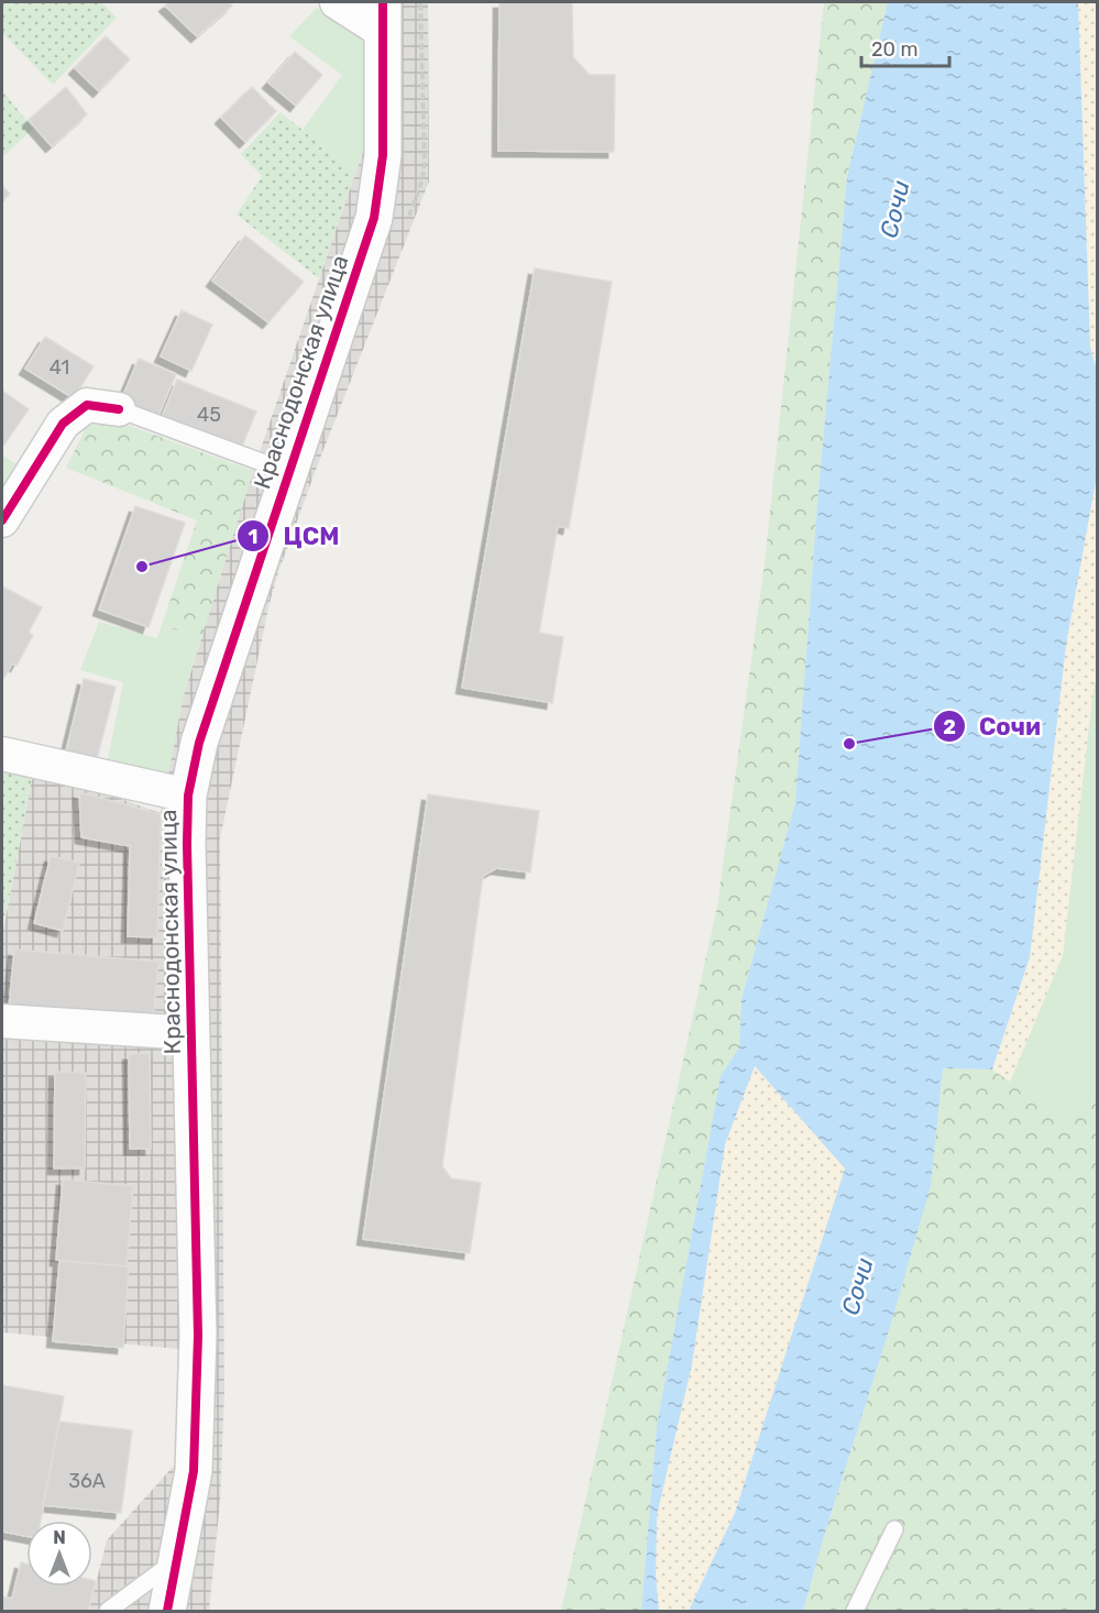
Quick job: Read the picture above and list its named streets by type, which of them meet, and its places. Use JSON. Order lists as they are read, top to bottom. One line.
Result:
{"streets":{"street":["Краснодонская улица"]},"water":["Сочи"],"places":["ЦСМ","Сочи"],"house_numbers":["41","45","36А"],"scale_bar":"20 m","north":"top"}
